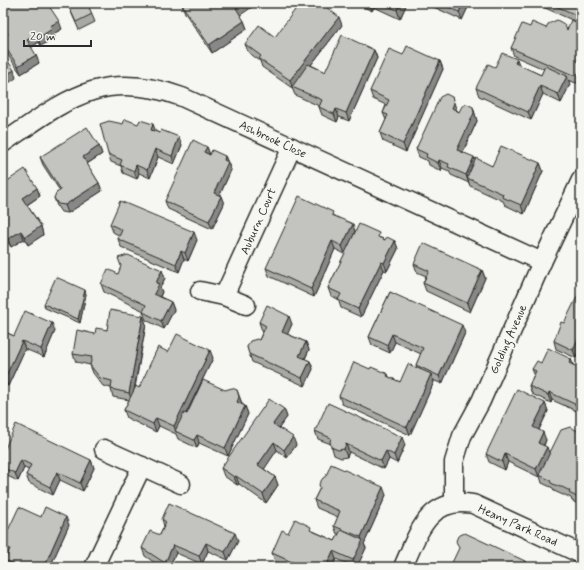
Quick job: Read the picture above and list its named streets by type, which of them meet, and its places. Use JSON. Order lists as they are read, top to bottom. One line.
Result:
{"streets":{"street":["Ashbrook Close","Auburn Court","Golding Avenue","Heany Park Road"]},"crossings":[["Ashbrook Close","Auburn Court"],["Ashbrook Close","Golding Avenue"],["Golding Avenue","Heany Park Road"]],"scale_bar":"20 m"}
